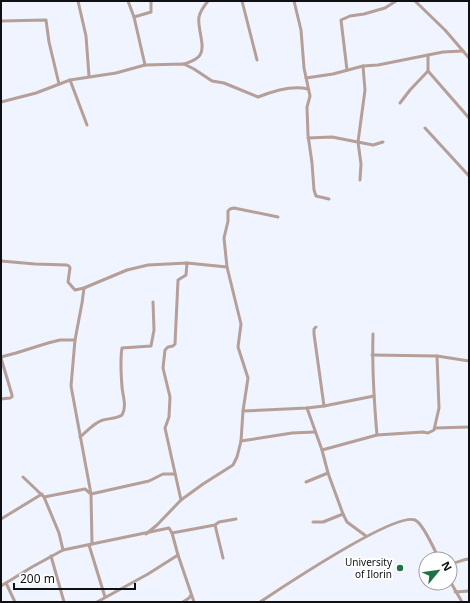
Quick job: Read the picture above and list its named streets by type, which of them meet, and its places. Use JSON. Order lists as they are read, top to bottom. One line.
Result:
{"places":["University of Ilorin"],"scale_bar":"200 m","north":"top right"}
